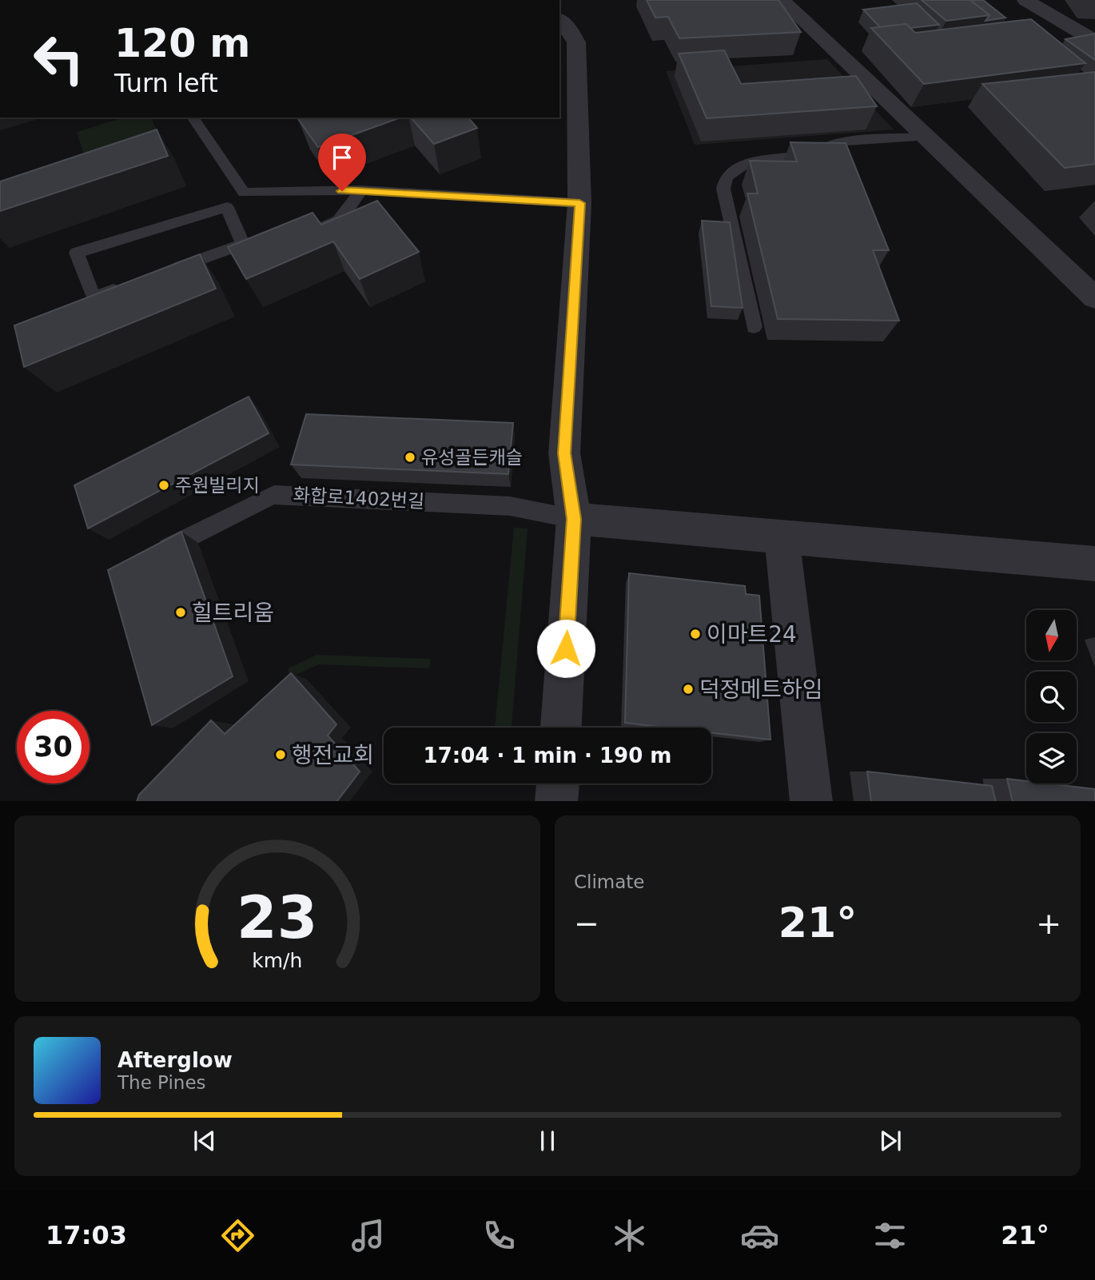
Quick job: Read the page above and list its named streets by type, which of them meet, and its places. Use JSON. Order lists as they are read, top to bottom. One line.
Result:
{"streets":{"lane":["화합로1402번길"]},"places":["유성골든캐슬","주원빌리지","힐트리움","이마트24","덕정메트하임","행전교회"],"north":"bottom","page":{"turn":["120 m","Turn left"],"limit":"30","trip":"17:04 · 1 min · 190 m","tile":"Climate","heat":["−","21°","+"],"song":["Afterglow","The Pines"],"tabs":["17:03","21°"],"gauge":["23","km/h"]}}
